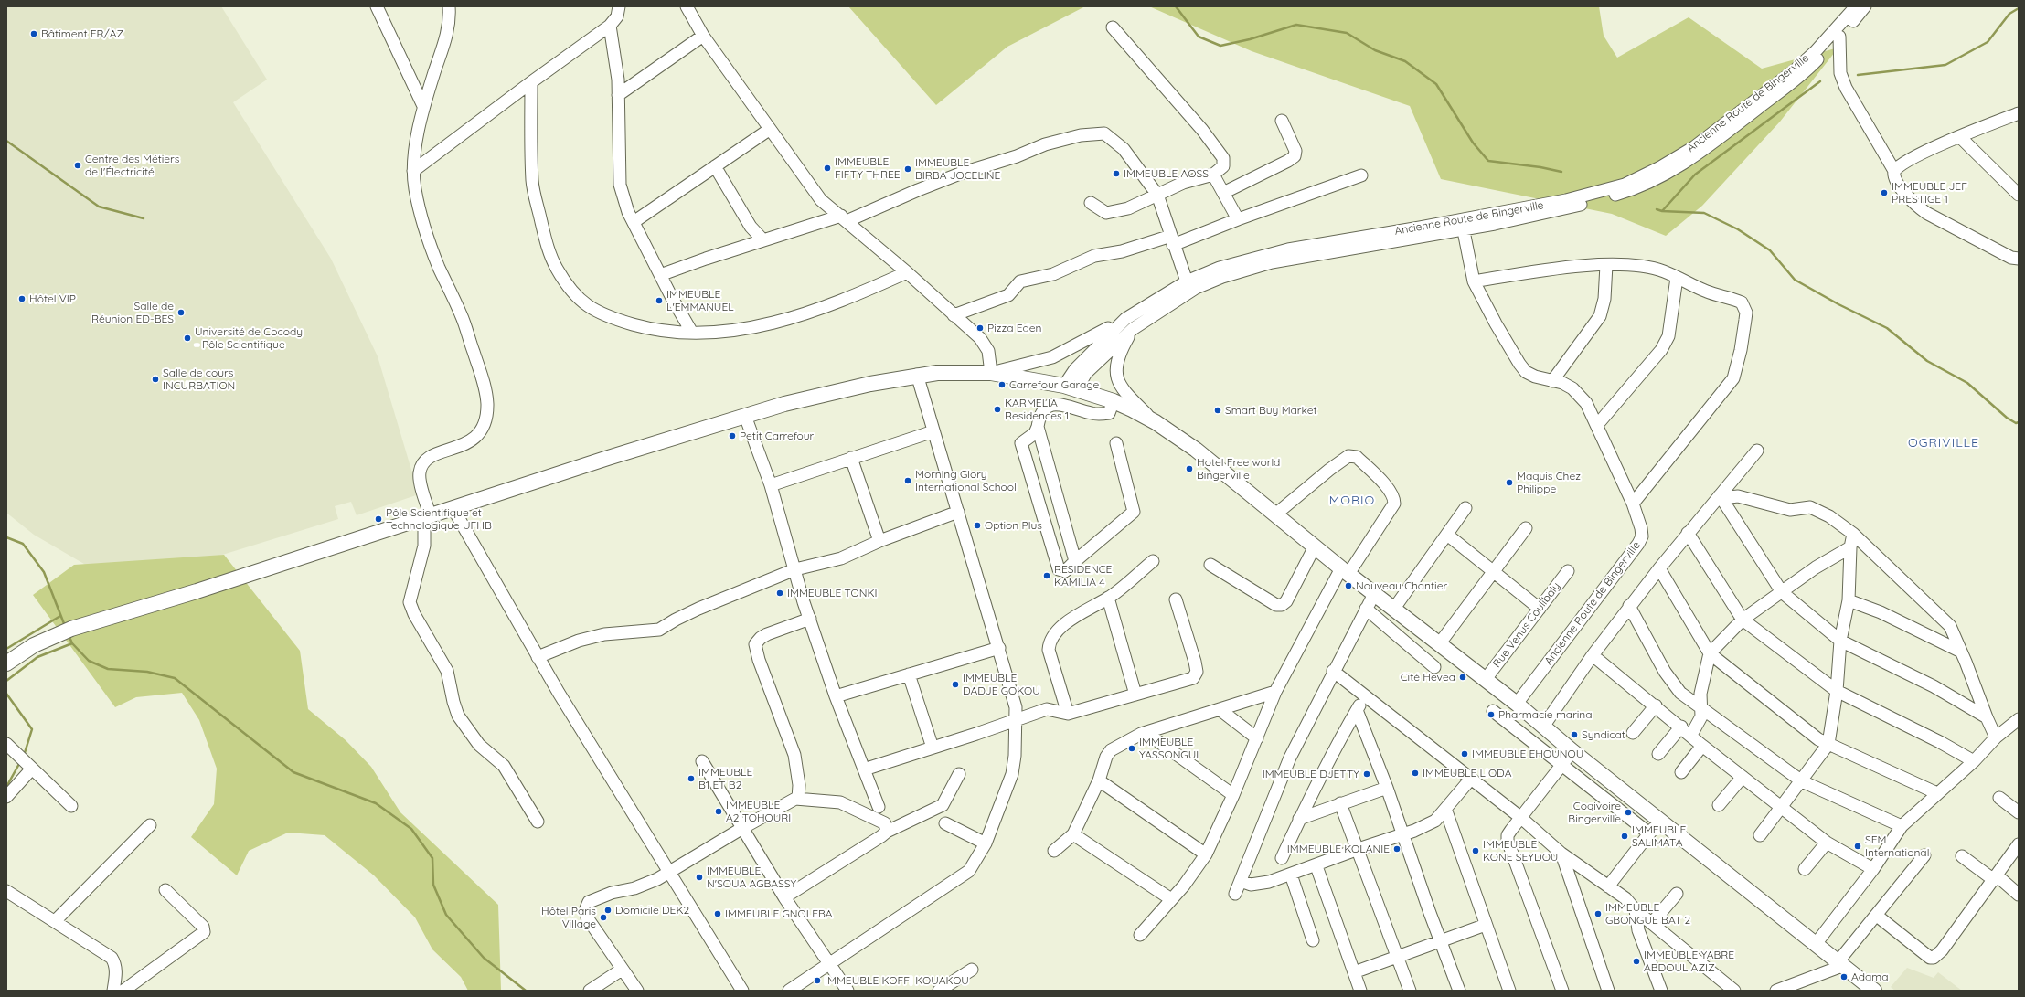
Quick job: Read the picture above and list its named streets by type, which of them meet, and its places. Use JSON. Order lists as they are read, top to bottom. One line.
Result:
{"streets":{"street":["Ancienne Route de Bingerville","Rue Venus Coulibaly"]},"districts":["OGRIVILLE","MOBIO"],"places":["Bâtiment ER/AZ","Centre des Métiers de l'Électricité","IMMEUBLE FIFTY THREE","IMMEUBLE BIRBA JOCELINE","IMMEUBLE AOSSI","IMMEUBLE JEF PRESTIGE 1","Hôtel VIP","IMMEUBLE L'EMMANUEL","Salle de Réunion ED-BES","Pizza Eden","Université de Cocody - Pôle Scientifique","Salle de cours INCURBATION","Carrefour Garage","KARMELIA Residences 1","Smart Buy Market","Petit Carrefour","Hotel Free world Bingerville","Morning Glory International School","Maquis Chez Philippe","Pôle Scientifique et Technologique UFHB","Option Plus","RESIDENCE KAMILIA 4","Nouveau Chantier","IMMEUBLE TONKI","Cité Hevea","IMMEUBLE DADJE GOKOU","Pharmacie marina","Syndicat","IMMEUBLE YASSONGUI","IMMEUBLE EHOUNOU","IMMEUBLE LIODA","IMMEUBLE DJETTY","IMMEUBLE B1 ET B2","IMMEUBLE A2 TOHOURI","Coqivoire Bingerville","IMMEUBLE SALIMATA","SEM International","IMMEUBLE KOLANIE","IMMEUBLE KONE SEYDOU","IMMEUBLE N'SOUA AGBASSY","Domicile DEK2","IMMEUBLE GNOLEBA","IMMEUBLE GBONGUE BAT 2","Hôtel Paris Village","IMMEUBLE YABRE ABDOUL AZIZ","Adama","IMMEUBLE KOFFI KOUAKOU"]}
